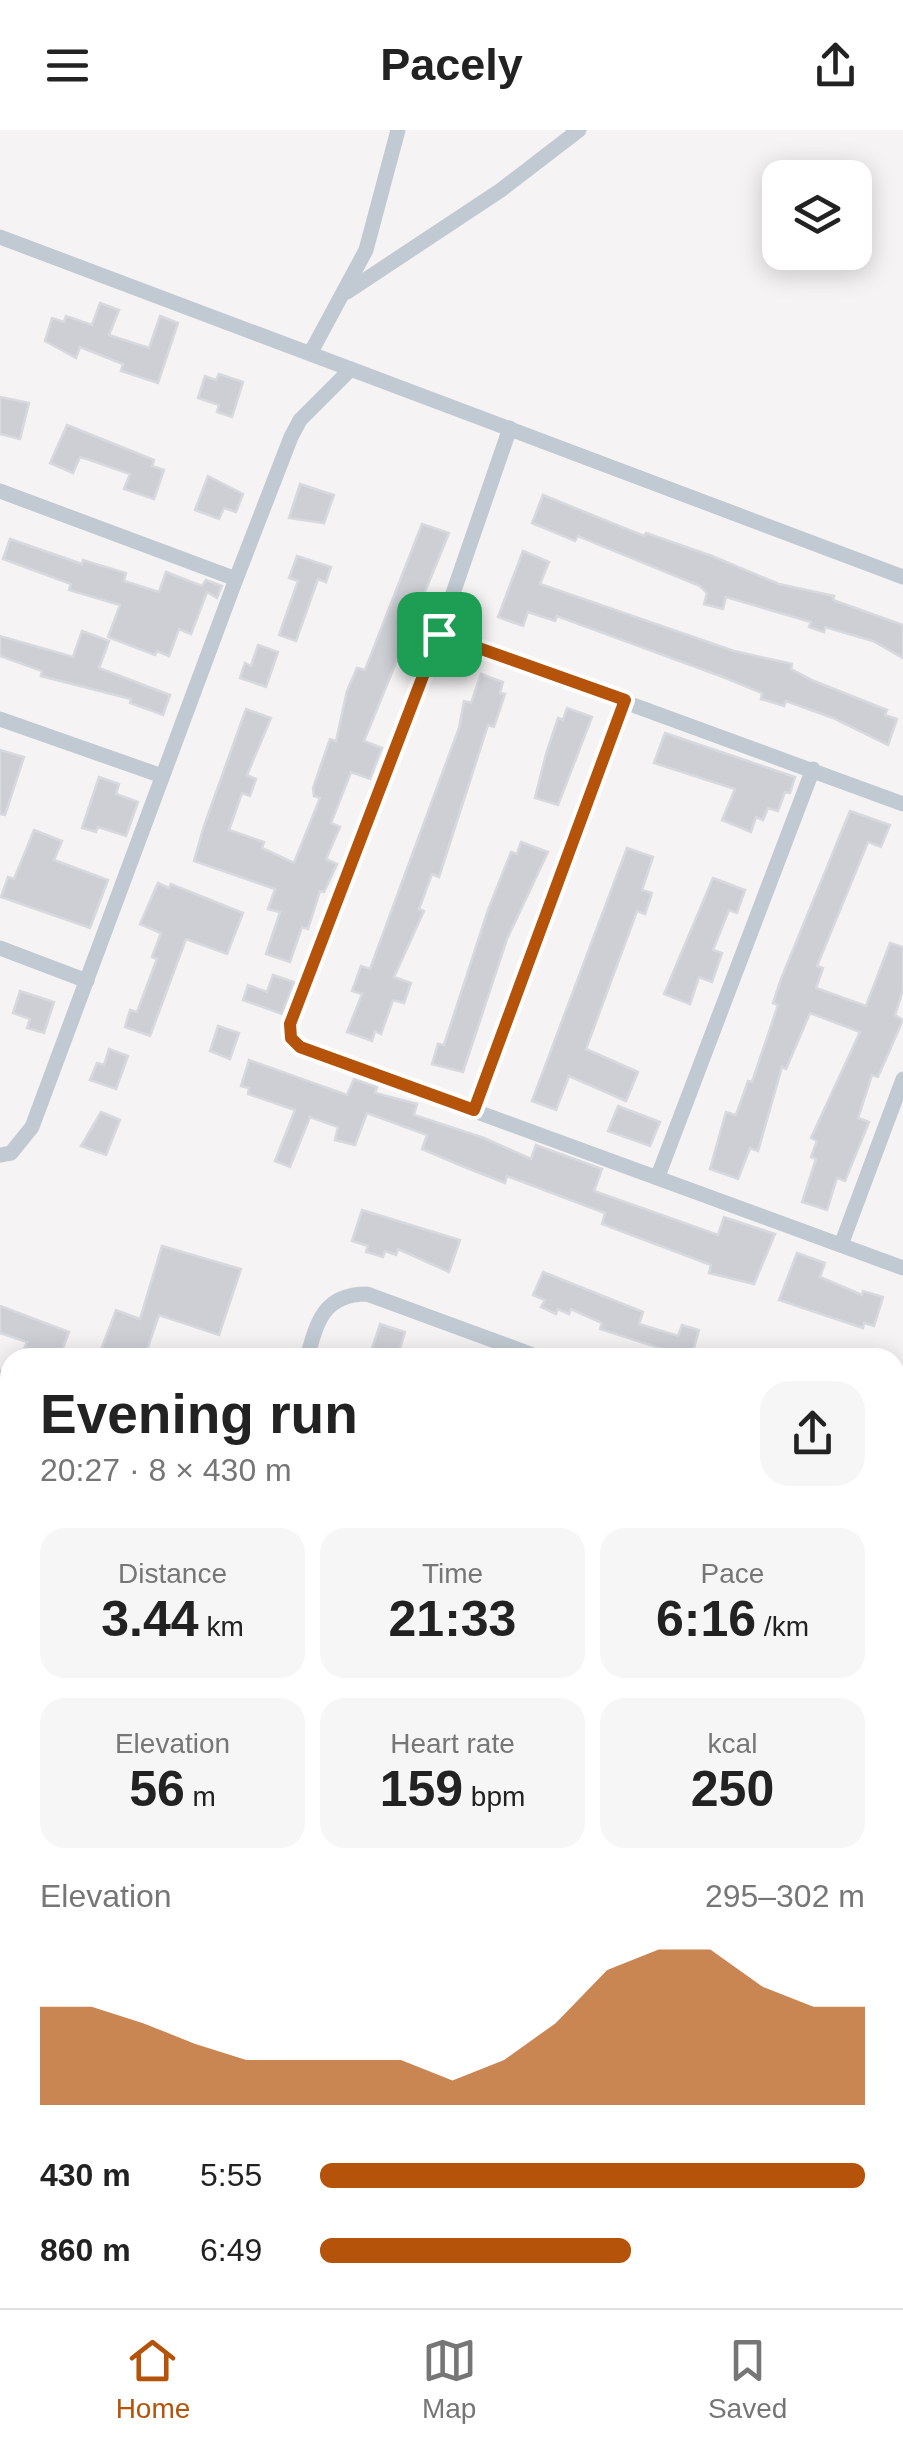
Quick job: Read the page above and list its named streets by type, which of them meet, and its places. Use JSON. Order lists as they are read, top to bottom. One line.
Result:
{"page":{"header":"Pacely","heading":["Evening run","20:27 · 8 × 430 m"],"stats":[["Distance","3.44 km"],["Time","21:33"],["Pace","6:16 /km"],["Elevation","56 m"],["Heart rate","159 bpm"],["kcal","250"]],"chart":["Elevation","295–302 m"],"list":[{"name":"430 m","note":"5:55"},{"name":"860 m","note":"6:49"}],"tabs":["Home","Map","Saved"]}}
